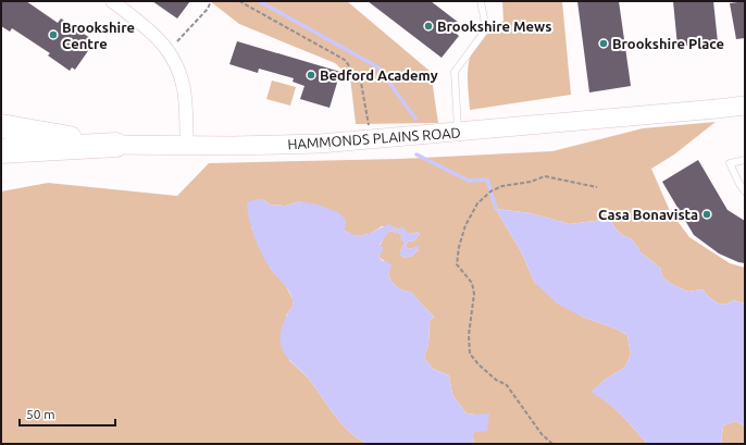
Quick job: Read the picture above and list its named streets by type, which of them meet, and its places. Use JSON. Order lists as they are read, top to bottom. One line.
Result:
{"streets":{"main road":["HAMMONDS PLAINS ROAD"]},"places":["Brookshire Mews","Brookshire Centre","Brookshire Place","Bedford Academy","Casa Bonavista"],"scale_bar":"50 m"}
